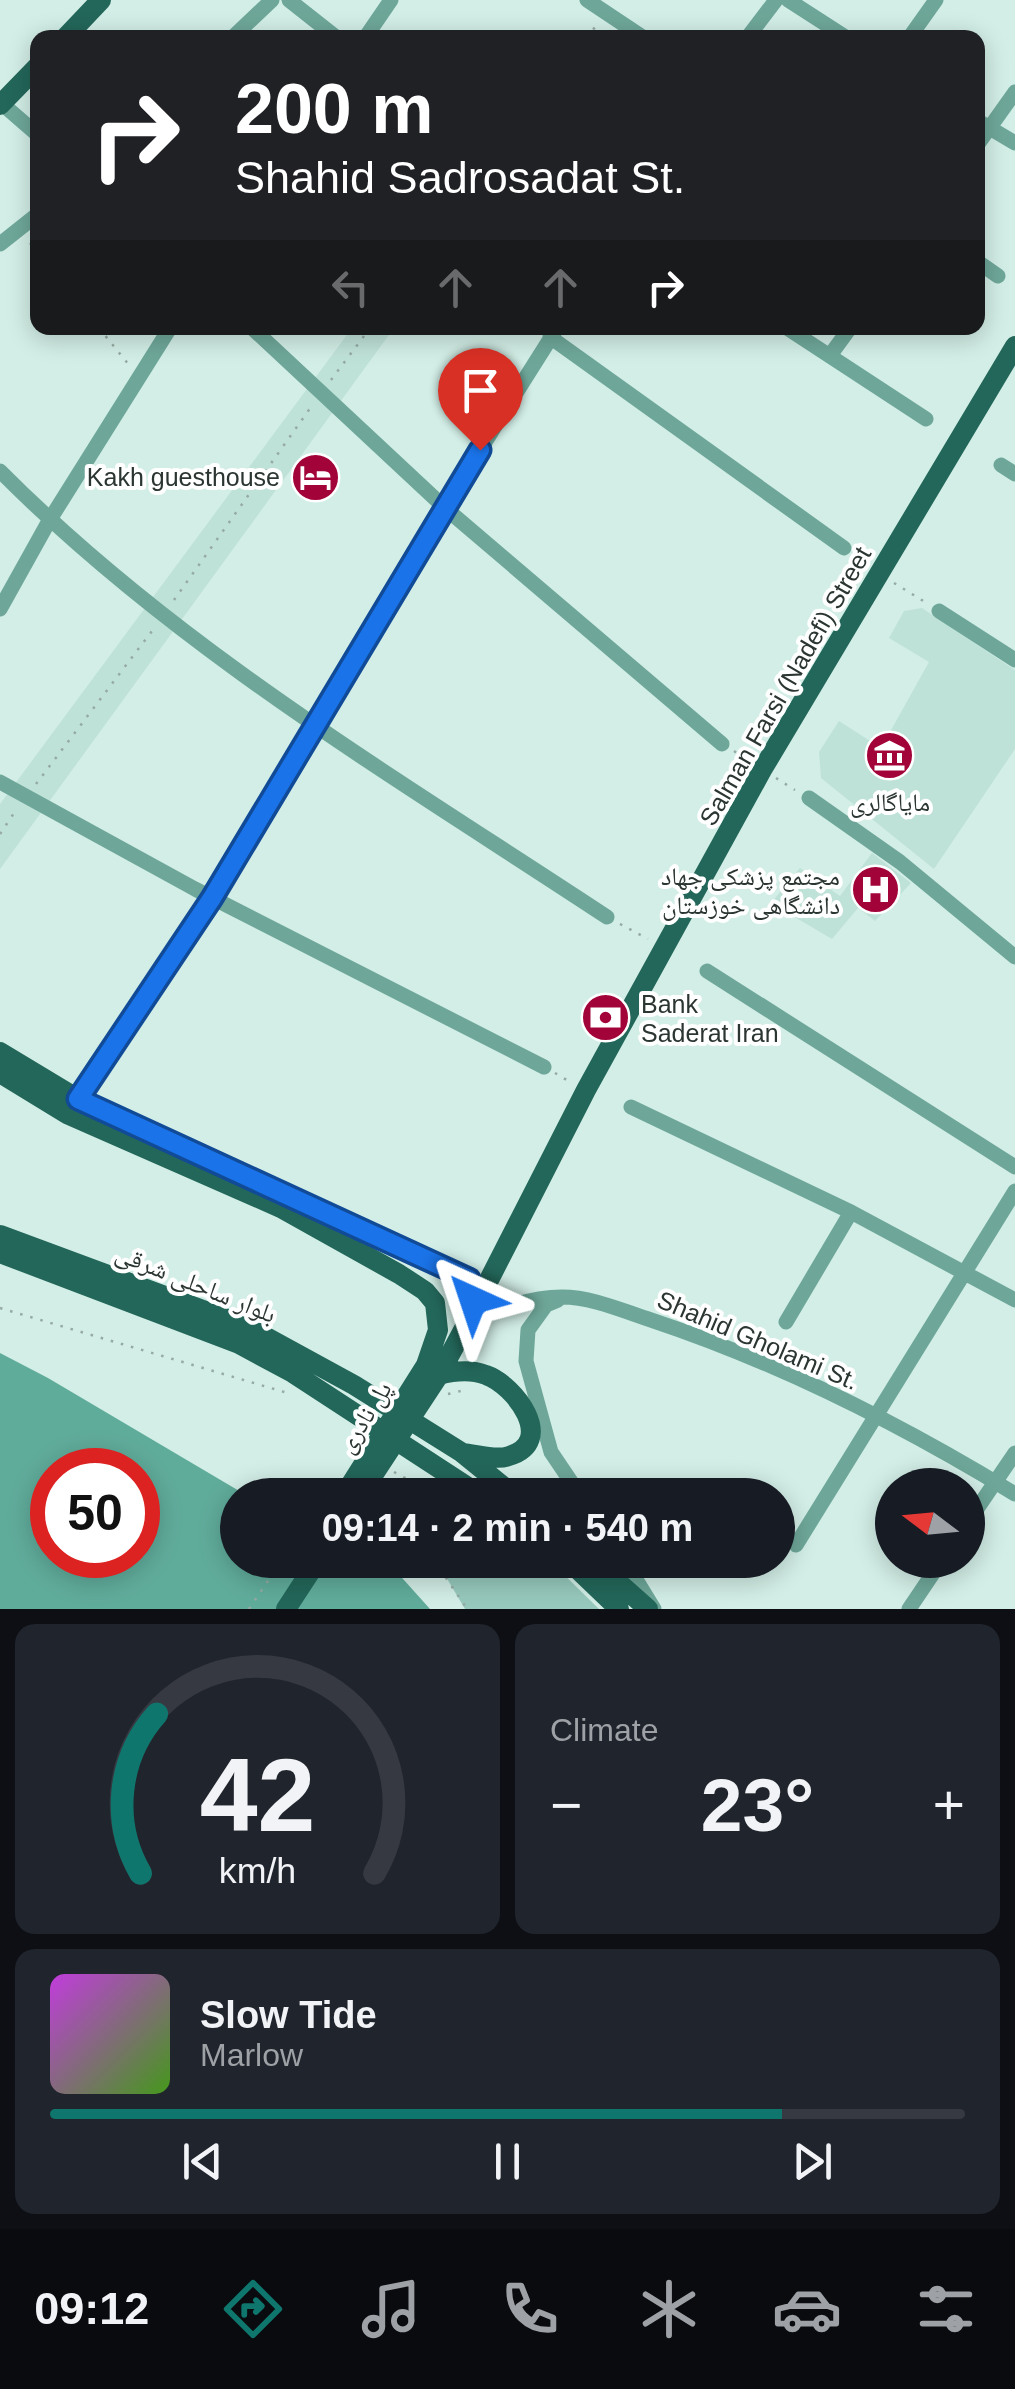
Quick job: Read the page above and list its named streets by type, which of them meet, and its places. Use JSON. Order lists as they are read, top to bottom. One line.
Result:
{"streets":{"main road":["Salman Farsi (Nadefi) Street","بلوار ساحلی شرقی","پل نادری"],"street":["Shahid Gholami St."]},"crossings":[["Salman Farsi (Nadefi) Street","Shahid Gholami St."],["Salman Farsi (Nadefi) Street","پل نادری"]],"places":{"hotel":["Kakh guesthouse"],"museum":["مایاگالری"],"hospital":["مجتمع پزشکی جهاد دانشگاهی خوزستان"],"bank":["Bank Saderat Iran"]},"north":"left","page":{"turn":["200 m","Shahid Sadrosadat St."],"limit":"50","trip":"09:14 · 2 min · 540 m","tile":"Climate","heat":["−","23°","+"],"song":["Slow Tide","Marlow"],"tabs":"09:12","gauge":["42","km/h"]}}
